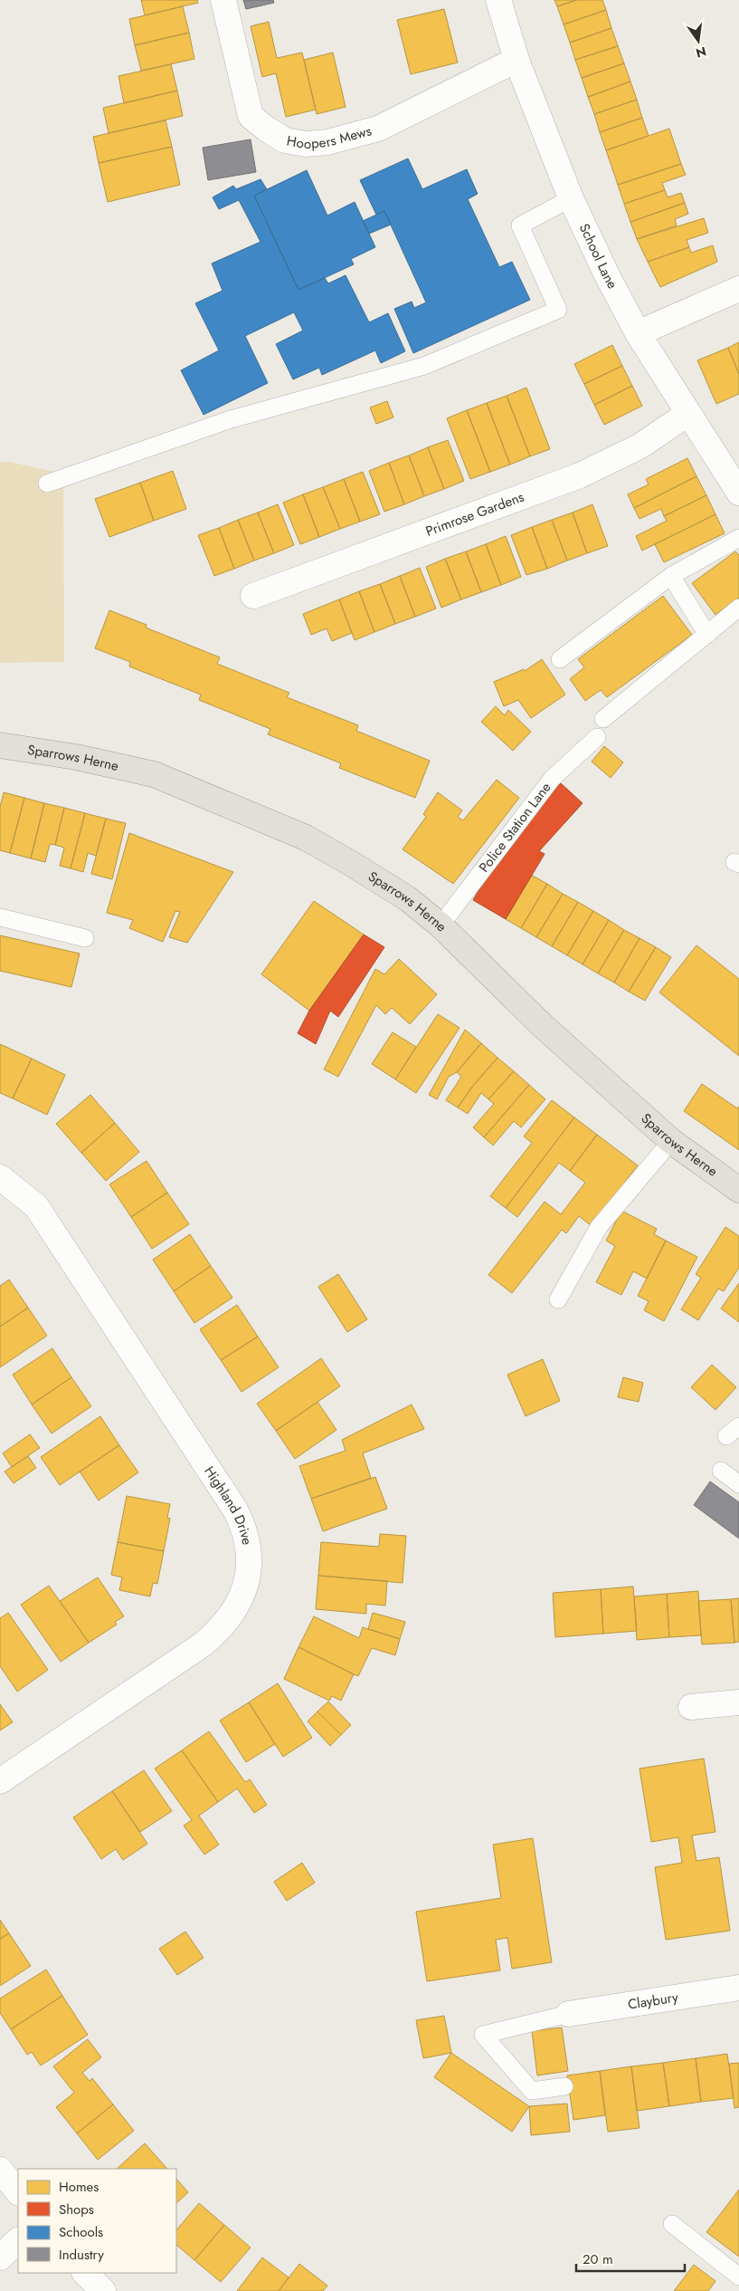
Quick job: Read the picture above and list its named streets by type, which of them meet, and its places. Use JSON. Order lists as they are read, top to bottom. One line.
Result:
{"streets":{"main road":["Sparrows Herne"],"street":["Hoopers Mews","School Lane","Primrose Gardens","Highland Drive","Claybury"],"lane":["Police Station Lane"]},"crossings":[["Hoopers Mews","School Lane"],["School Lane","Primrose Gardens"],["Sparrows Herne","Police Station Lane"]],"legend":["Homes","Shops","Schools","Industry"],"scale_bar":"20 m","north":"bottom"}
